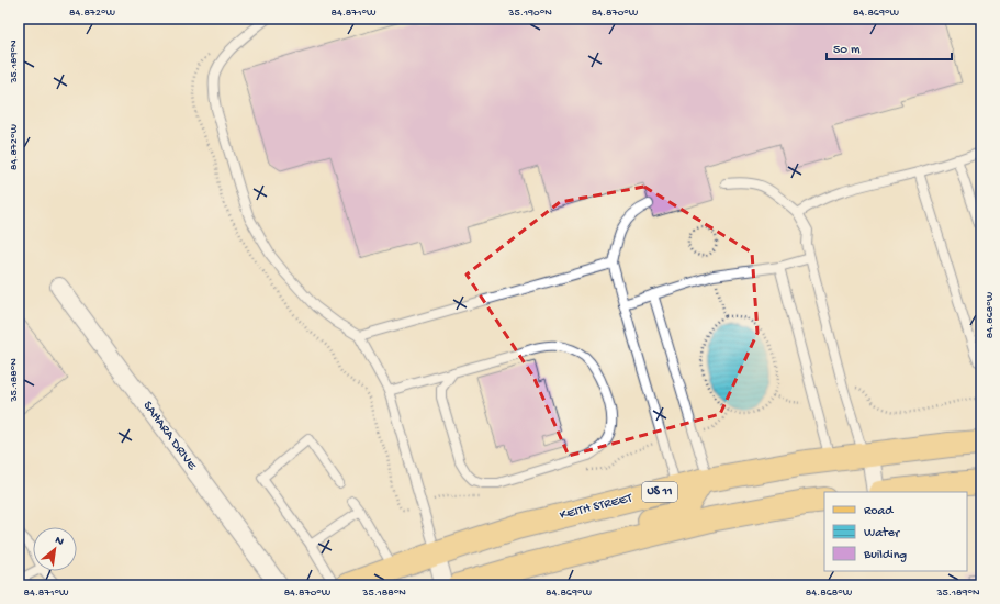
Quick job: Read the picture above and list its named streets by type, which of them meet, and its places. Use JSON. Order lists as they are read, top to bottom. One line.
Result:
{"streets":{"main road":["US 11","KEITH STREET"],"street":["SAHARA DRIVE"]},"legend":["Road","Water","Building"],"scale_bar":"50 m","north":"top right","coordinates":["84.872°W","84.871°W","35.190°N","84.870°W","84.869°W","35.189°N","84.868°W","35.188°N"]}
